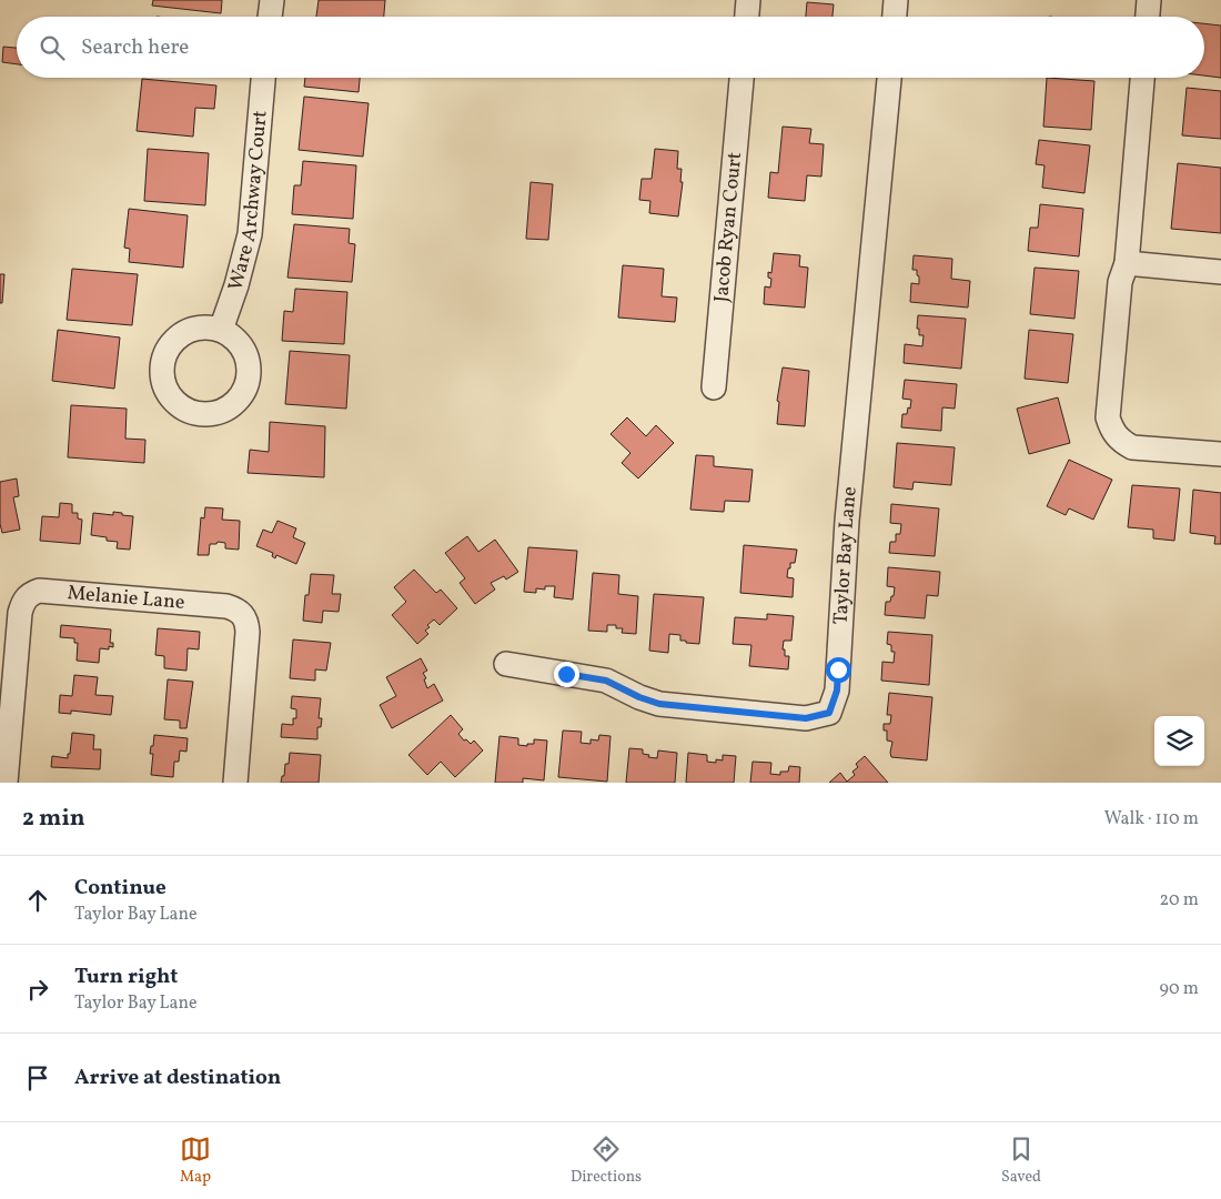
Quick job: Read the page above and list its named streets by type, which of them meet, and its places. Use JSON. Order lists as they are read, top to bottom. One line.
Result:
{"streets":{"street":["Ware Archway Court","Jacob Ryan Court","Taylor Bay Lane","Melanie Lane"]},"page":{"search":"Search here","heading":["2 min","Walk · 110 m"],"list":[["Continue","Taylor Bay Lane","20 m"],["Turn right","Taylor Bay Lane","90 m"],"Arrive at destination"],"nav":["Map","Directions","Saved"]}}
